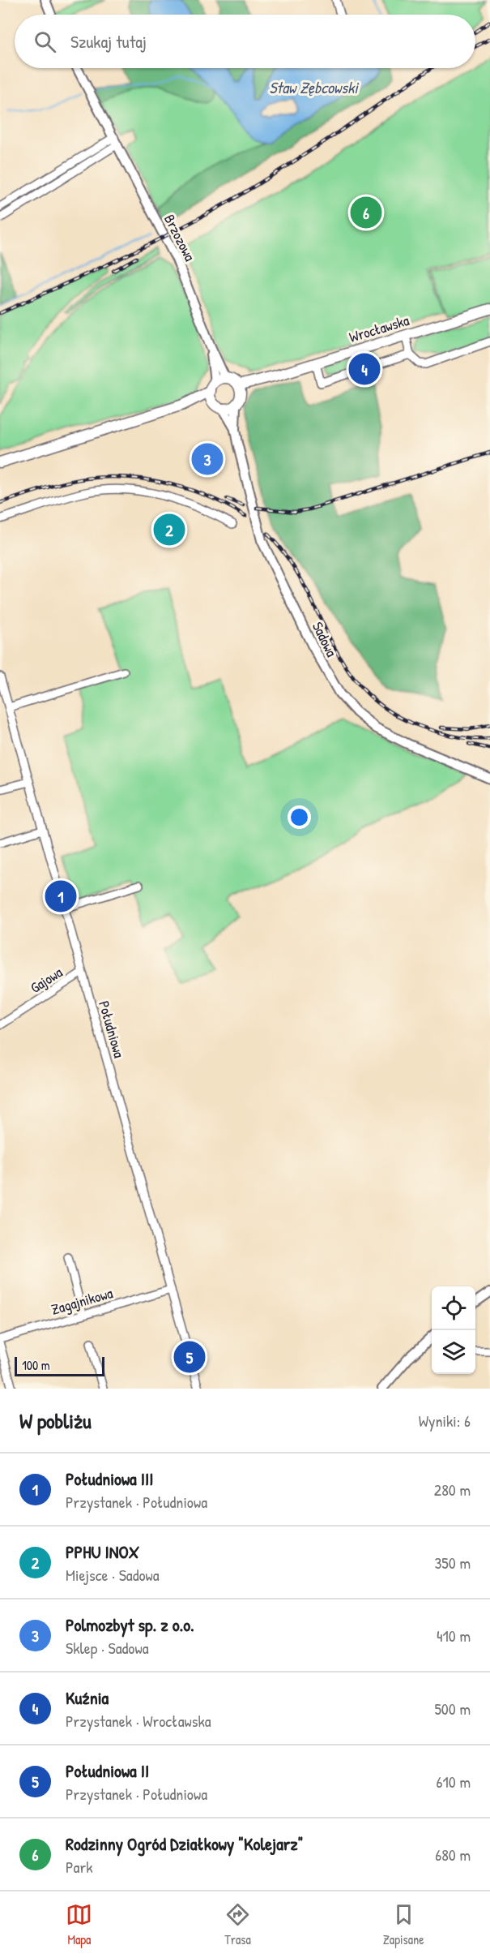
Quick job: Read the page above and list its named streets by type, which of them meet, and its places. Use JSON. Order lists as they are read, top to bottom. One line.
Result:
{"streets":{"main road":["Wrocławska"],"street":["Brzozowa","Sadowa","Gajowa","Południowa","Zagajnikowa"]},"crossings":[["Brzozowa","Wrocławska"],["Brzozowa","Sadowa"],["Wrocławska","Sadowa"],["Gajowa","Południowa"],["Południowa","Zagajnikowa"]],"water":["Staw Zębcowski"],"scale_bar":"100 m","page":{"search":"Szukaj tutaj","pins":["6","4","3","2","1","5"],"scale":"100 m","heading":["W pobliżu","Wyniki: 6"],"list":[{"mark":"1","name":"Południowa III","note":"Przystanek · Południowa","value":"280 m"},{"mark":"2","name":"PPHU INOX","note":"Miejsce · Sadowa","value":"350 m"},{"mark":"3","name":"Polmozbyt sp. z o.o.","note":"Sklep · Sadowa","value":"410 m"},{"mark":"4","name":"Kuźnia","note":"Przystanek · Wrocławska","value":"500 m"},{"mark":"5","name":"Południowa II","note":"Przystanek · Południowa","value":"610 m"},{"mark":"6","name":"Rodzinny Ogród Działkowy \"Kolejarz\"","note":"Park","value":"680 m"}],"nav":["Mapa","Trasa","Zapisane"]}}
